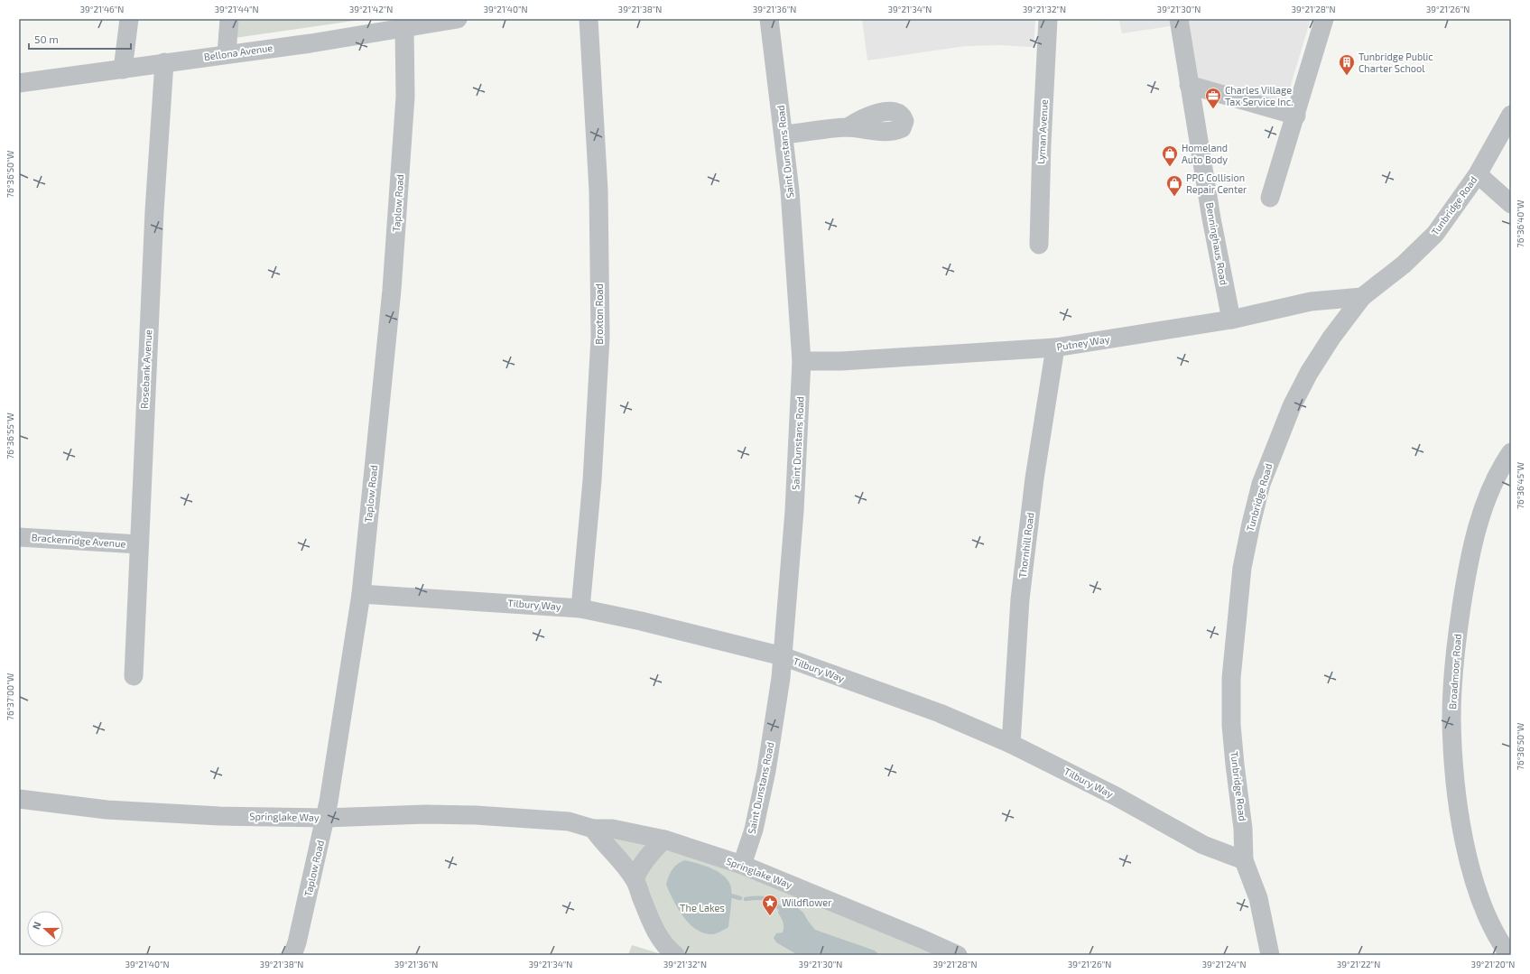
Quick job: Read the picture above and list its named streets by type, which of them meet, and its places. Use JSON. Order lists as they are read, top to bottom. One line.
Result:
{"streets":{"street":["Bellona Avenue","Lyman Avenue","Saint Dunstans Road","Taplow Road","Tunbridge Road","Benninghaus Road","Broxton Road","Putney Way","Rosebank Avenue","Brackenridge Avenue","Thornhill Road","Tilbury Way","Broadmoor Road","Springlake Way"]},"crossings":[["Bellona Avenue","Taplow Road"],["Bellona Avenue","Rosebank Avenue"],["Saint Dunstans Road","Putney Way"],["Saint Dunstans Road","Tilbury Way"],["Saint Dunstans Road","Springlake Way"],["Taplow Road","Tilbury Way"],["Taplow Road","Springlake Way"],["Tunbridge Road","Putney Way"],["Tunbridge Road","Tilbury Way"],["Benninghaus Road","Putney Way"],["Broxton Road","Tilbury Way"],["Putney Way","Thornhill Road"],["Rosebank Avenue","Brackenridge Avenue"],["Thornhill Road","Tilbury Way"]],"parks":["The Lakes"],"places":{"building":["Tunbridge Public Charter School"],"office":["Charles Village Tax Service Inc."],"shop":["Homeland Auto Body","PPG Collision Repair Center"],"place":["Wildflower"]},"scale_bar":"50 m","north":"left","coordinates":["39°21'46\"N","39°21'44\"N","39°21'42\"N","39°21'40\"N","39°21'38\"N","39°21'36\"N","39°21'34\"N","39°21'32\"N","39°21'30\"N","39°21'28\"N","39°21'26\"N","76°36'50\"W","76°36'40\"W","76°36'55\"W","76°36'45\"W","76°37'00\"W","39°21'24\"N","39°21'22\"N","39°21'20\"N"]}
